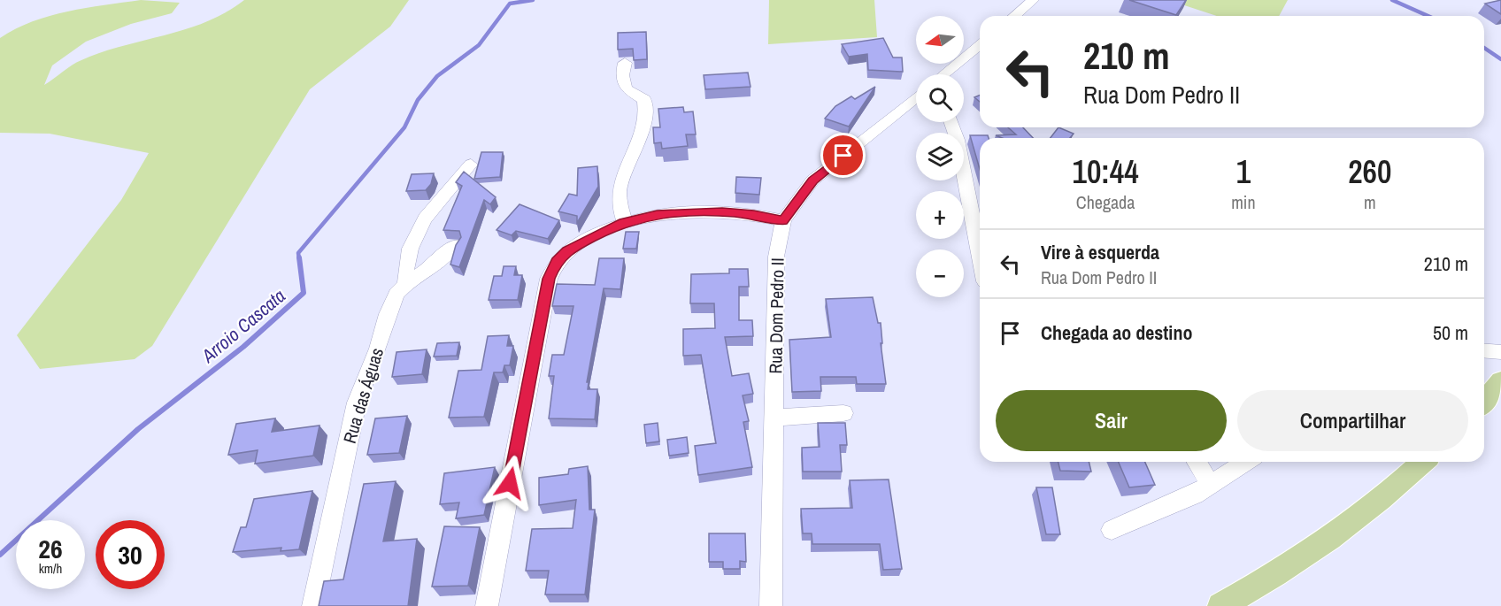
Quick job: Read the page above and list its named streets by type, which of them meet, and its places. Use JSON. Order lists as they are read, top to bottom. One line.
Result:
{"streets":{"street":["Rua Dom Pedro II","Rua das Águas"]},"water":["Arroio Cascata"],"north":"left","page":{"map_buttons":["+","−"],"turn":["210 m","Rua Dom Pedro II"],"eta":["10:44","Chegada","1","min","260","m"],"list":[{"name":"Vire à esquerda","note":"Rua Dom Pedro II","value":"210 m"},{"name":"Chegada ao destino","value":"50 m"}],"buttons":["Sair","Compartilhar"],"speed":"26 km/h","limit":"30"}}
